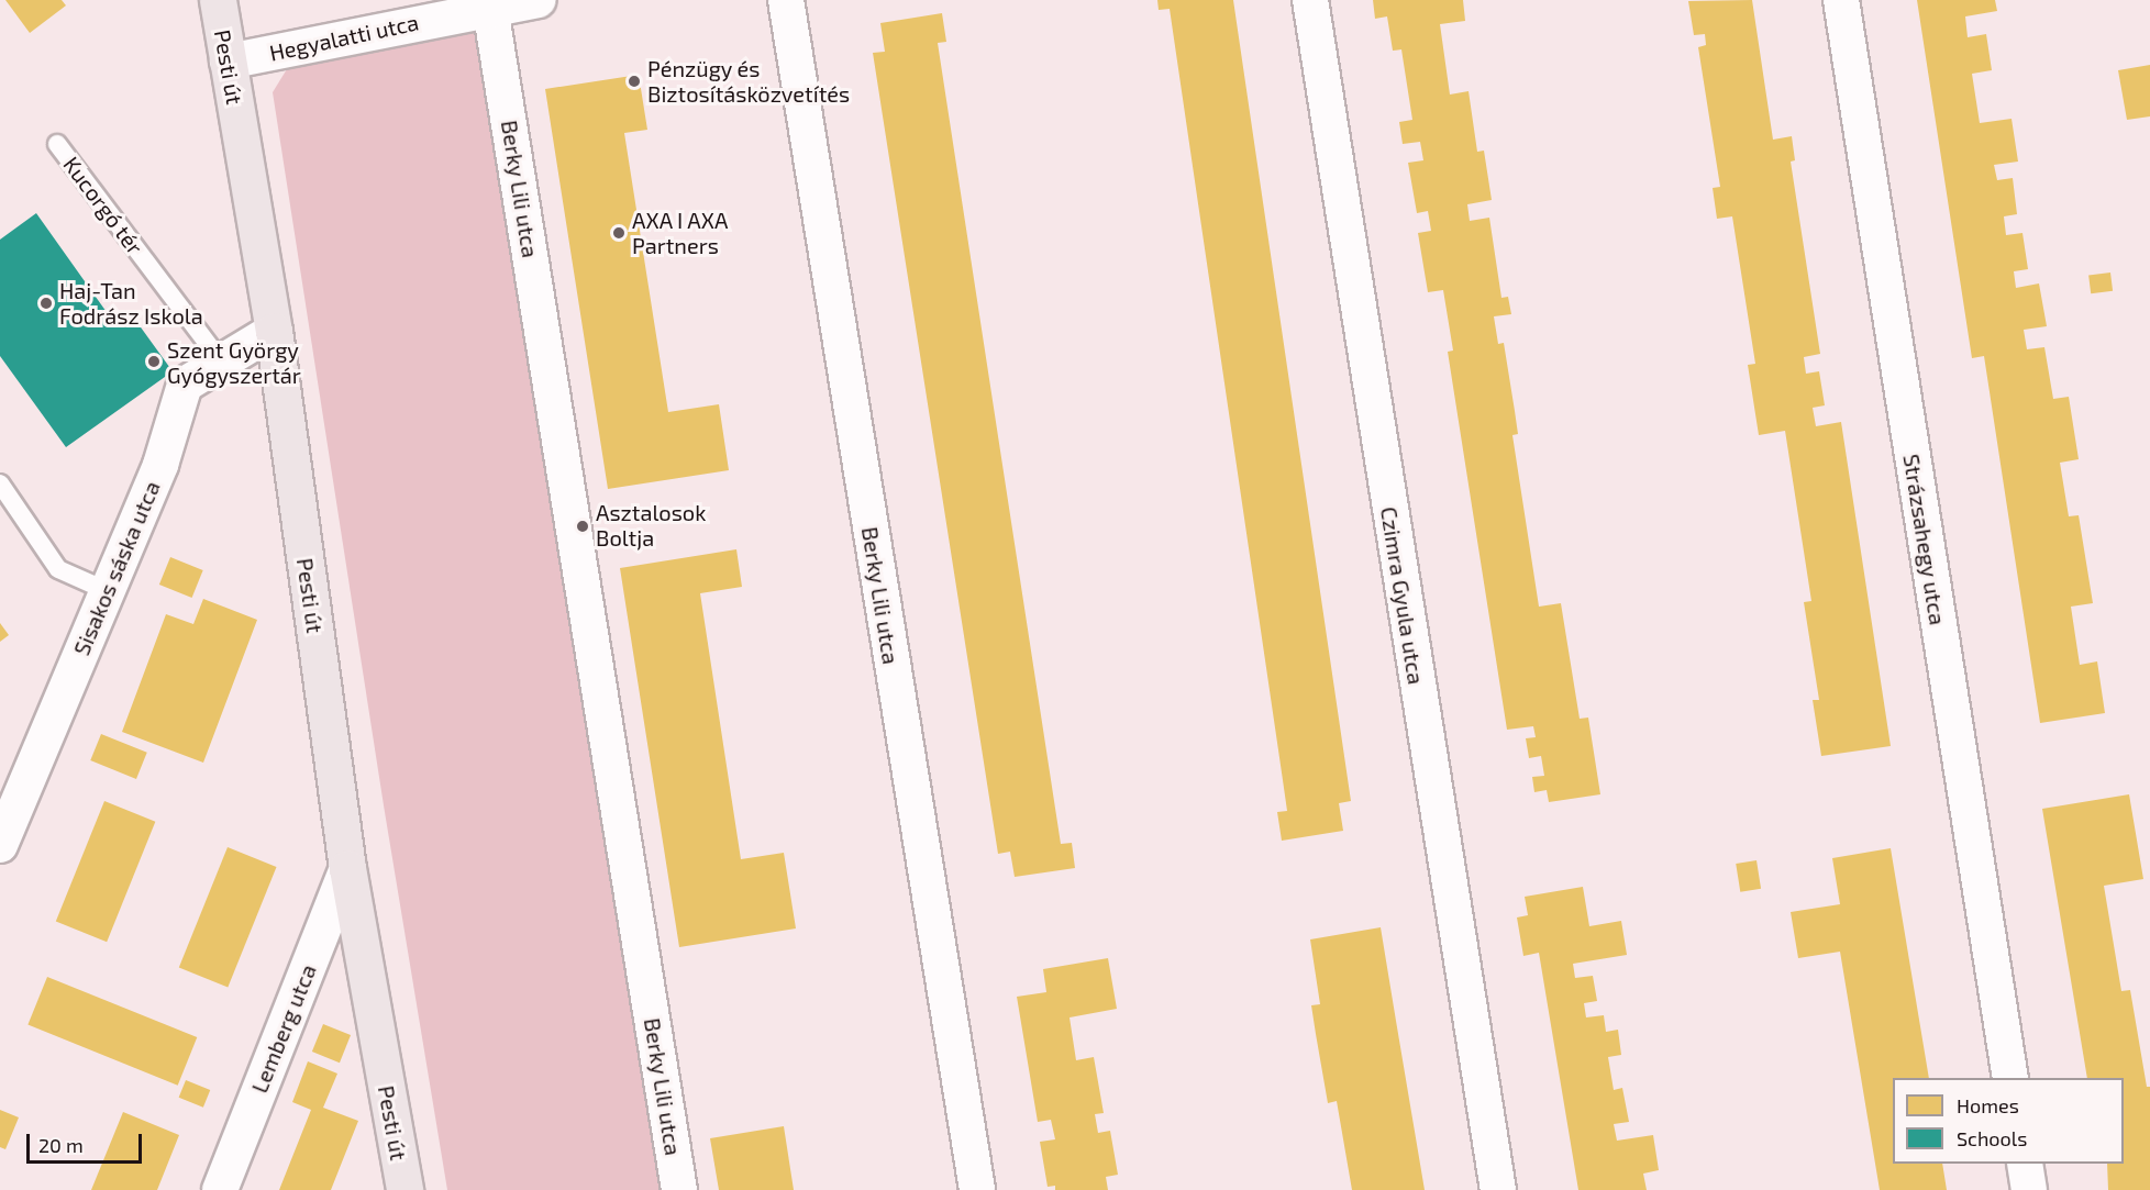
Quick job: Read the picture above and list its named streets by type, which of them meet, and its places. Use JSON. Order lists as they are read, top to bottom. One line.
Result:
{"streets":{"main road":["Pesti út"],"street":["Hegyalatti utca","Berky Lili utca","Strázsahegy utca","Sisakos sáska utca","Czimra Gyula utca","Lemberg utca"],"lane":["Kucorgó tér"]},"crossings":[["Hegyalatti utca","Pesti út"],["Hegyalatti utca","Berky Lili utca"],["Pesti út","Sisakos sáska utca"],["Pesti út","Lemberg utca"],["Kucorgó tér","Sisakos sáska utca"]],"places":["Pénzügy és Biztosításközvetítés","AXA I AXA Partners","Haj-Tan Fodrász Iskola","Szent György Gyógyszertár","Asztalosok Boltja"],"legend":["Homes","Schools"],"scale_bar":"20 m"}
